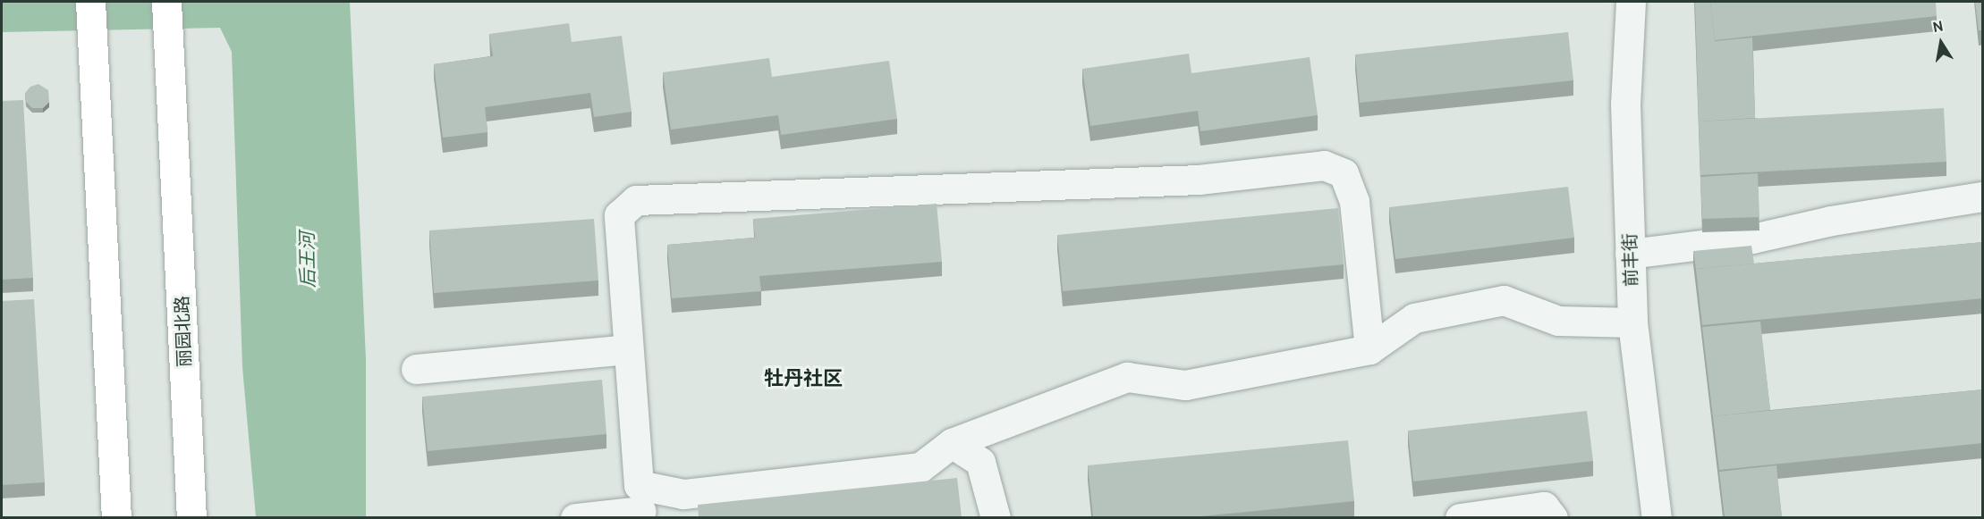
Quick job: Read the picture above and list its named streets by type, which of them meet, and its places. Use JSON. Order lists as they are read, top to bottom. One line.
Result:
{"streets":{"main road":["丽园北路"],"street":["前丰街"]},"districts":["牡丹社区"],"water":["后王河"],"north":"top"}
